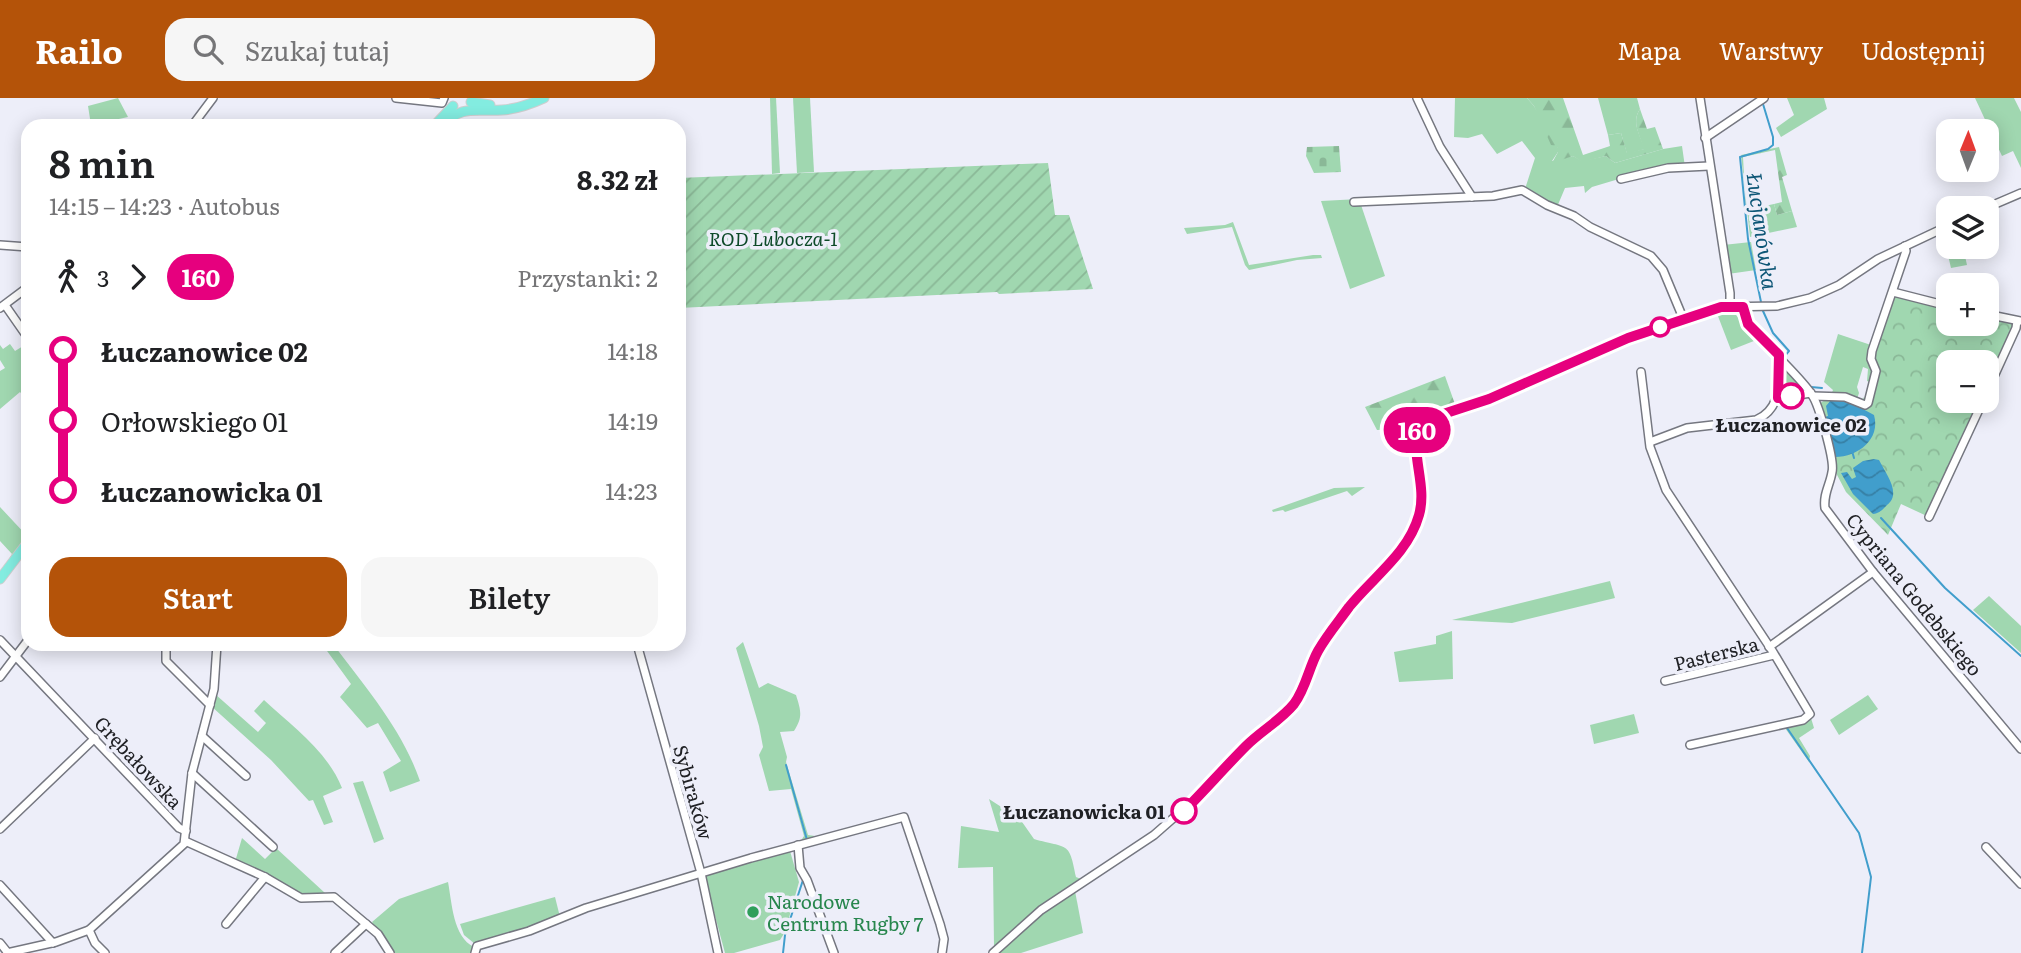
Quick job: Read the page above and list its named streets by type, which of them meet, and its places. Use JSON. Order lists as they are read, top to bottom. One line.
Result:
{"streets":{"street":["Cypriana Godebskiego","Pasterska","Grębałowska","Sybiraków"]},"water":["Łucjanówka"],"parks":["ROD Lubocza-1"],"places":["Łuczanowice 02","Łuczanowicka 01","Narodowe Centrum Rugby 7"],"lines":["bus line 160"],"north":"top","page":{"header":"Railo","search":"Szukaj tutaj","nav":["Mapa","Warstwy","Udostępnij"],"on_map":"160","map_buttons":["+","−"],"heading":["8 min","14:15 – 14:23 · Autobus","8.32 zł"],"legs":["3","160","Przystanki: 2"],"list":[{"name":"Łuczanowice 02","value":"14:18"},{"name":"Orłowskiego 01","value":"14:19"},{"name":"Łuczanowicka 01","value":"14:23"}],"buttons":["Start","Bilety"]}}
